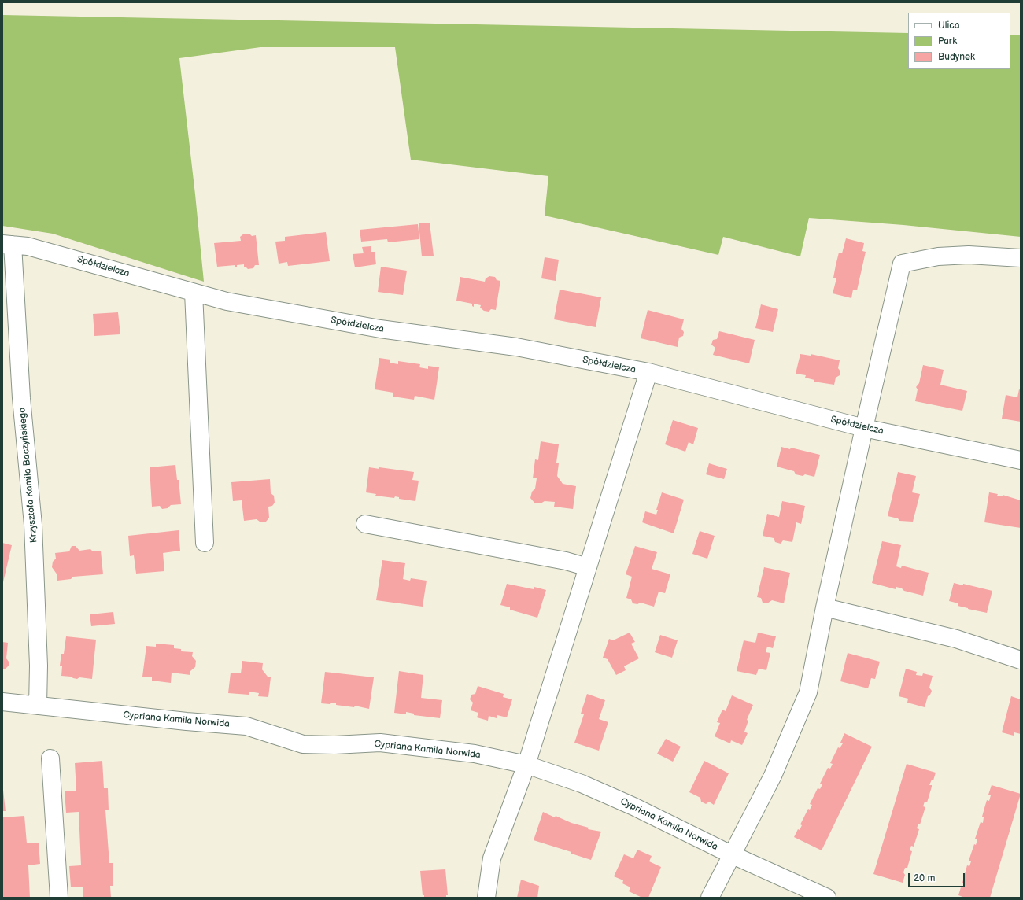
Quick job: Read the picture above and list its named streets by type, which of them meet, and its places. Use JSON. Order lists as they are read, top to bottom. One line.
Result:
{"streets":{"street":["Spółdzielcza","Krzysztofa Kamila Baczyńskiego","Cypriana Kamila Norwida"]},"crossings":[["Spółdzielcza","Krzysztofa Kamila Baczyńskiego"],["Krzysztofa Kamila Baczyńskiego","Cypriana Kamila Norwida"]],"legend":["Ulica","Park","Budynek"],"scale_bar":"20 m"}
